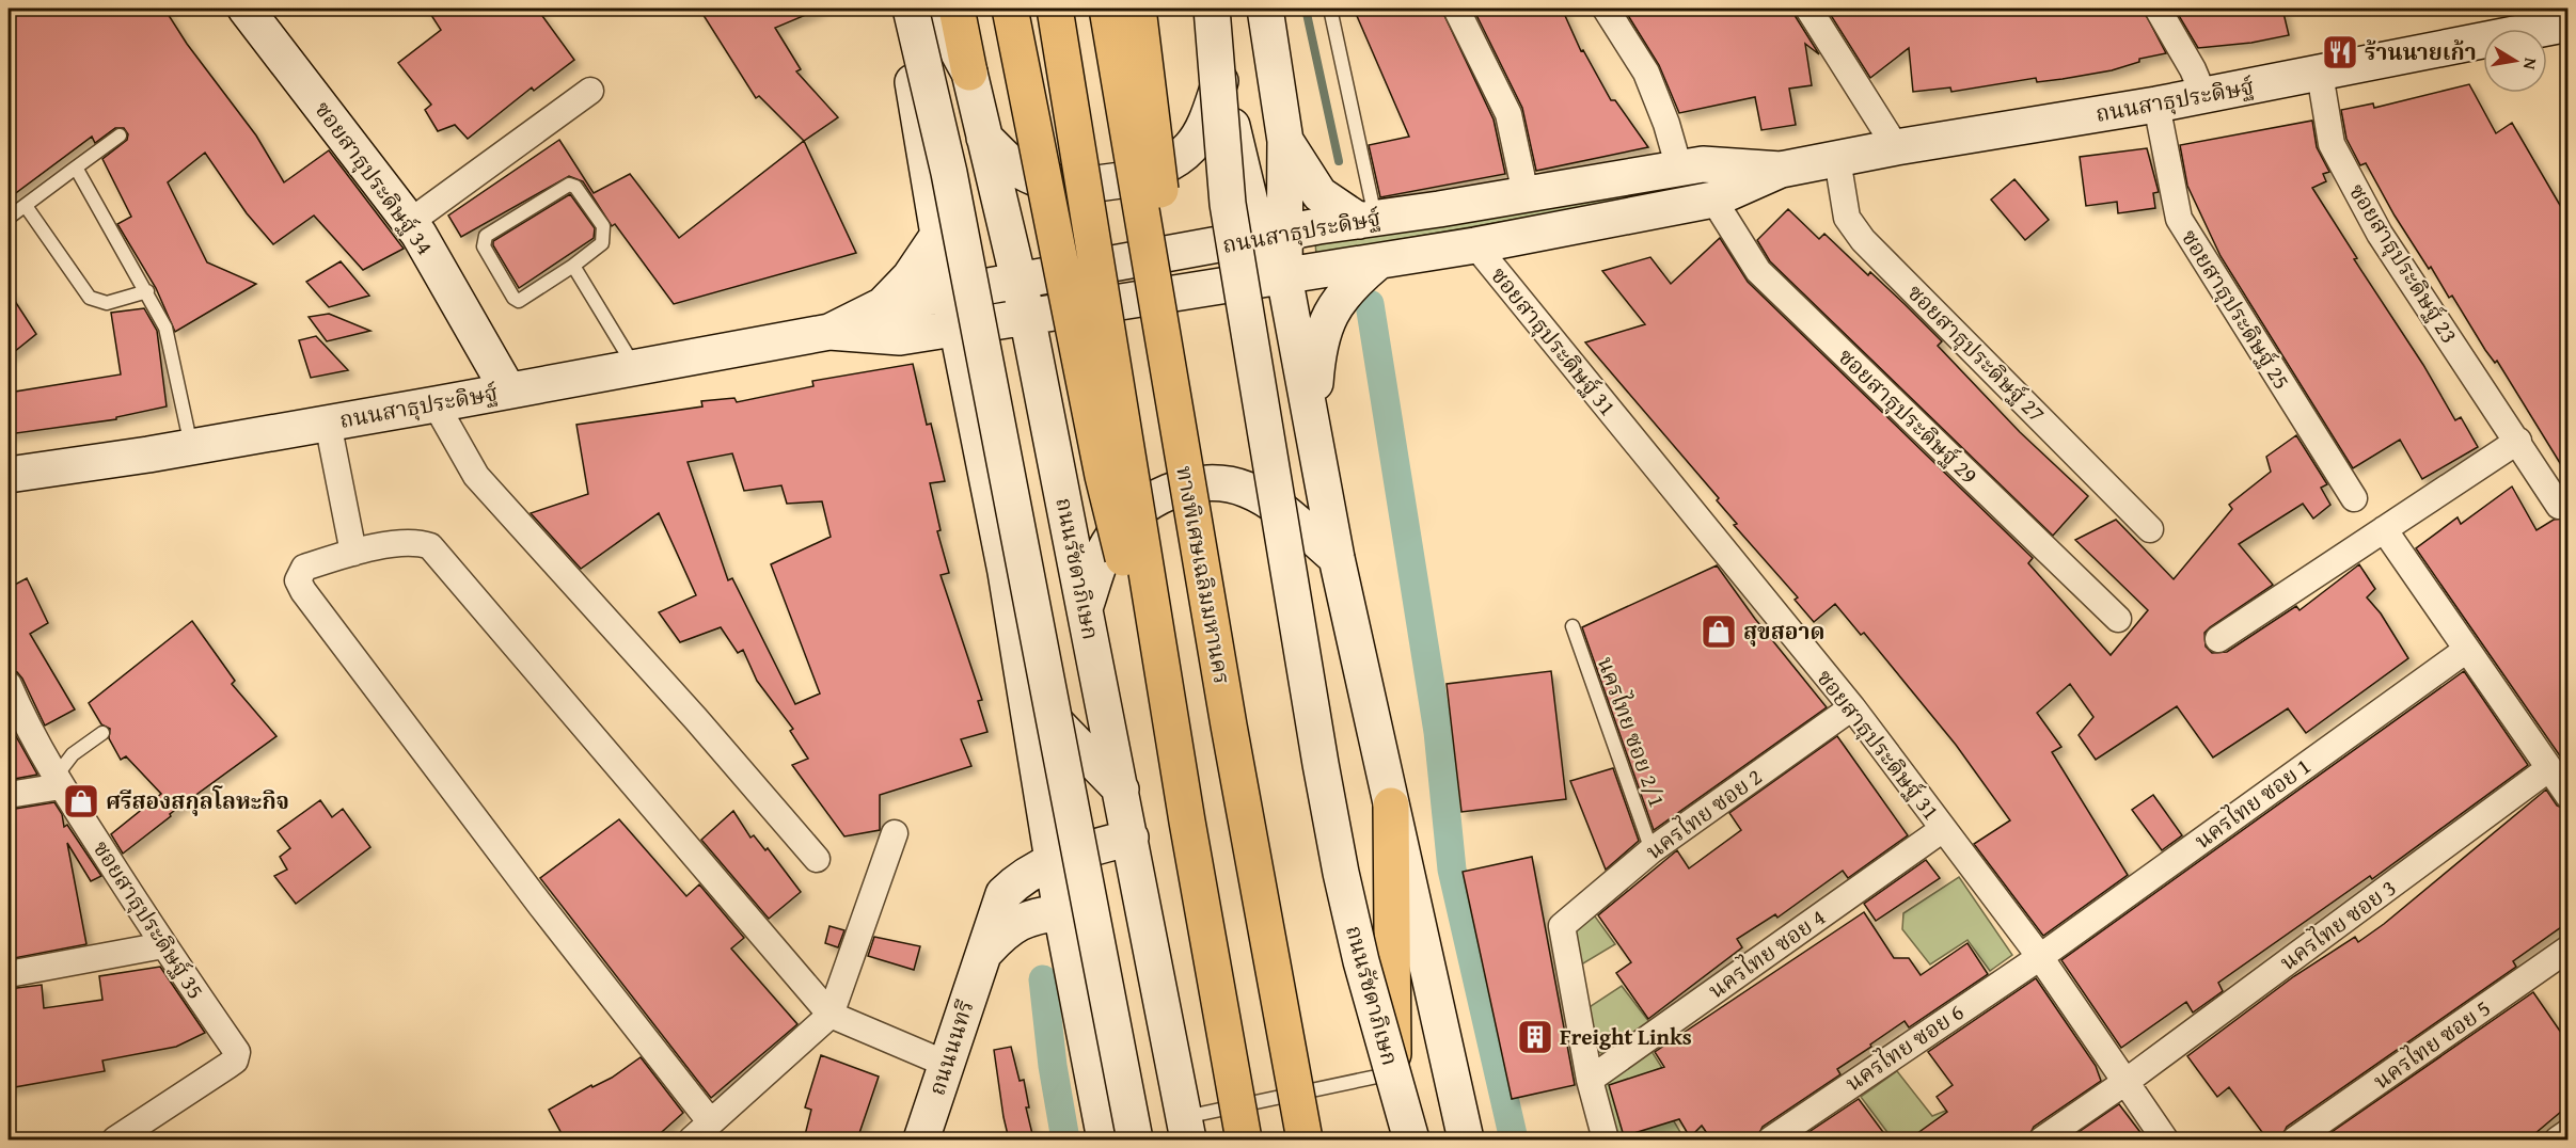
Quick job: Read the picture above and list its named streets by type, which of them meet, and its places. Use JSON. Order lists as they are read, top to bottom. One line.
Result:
{"streets":{"highway":["ทางพิเศษเฉลิมมหานคร"],"main road":["ถนนสาธุประดิษฐ์","ซอยสาธุประดิษฐ์ 34","ถนนรัชดาภิเษก","ถนนนนทรี"],"street":["ซอยสาธุประดิษฐ์ 23","ซอยสาธุประดิษฐ์ 25","ซอยสาธุประดิษฐ์ 31","ซอยสาธุประดิษฐ์ 27","ซอยสาธุประดิษฐ์ 29","นครไทย ซอย 1","นครไทย ซอย 2","ซอยสาธุประดิษฐ์ 35","นครไทย ซอย 3","นครไทย ซอย 4","นครไทย ซอย 5","นครไทย ซอย 6"],"lane":["นครไทย ซอย 2/1"]},"crossings":[["ถนนสาธุประดิษฐ์","ซอยสาธุประดิษฐ์ 34"],["ถนนสาธุประดิษฐ์","ซอยสาธุประดิษฐ์ 23"],["ถนนสาธุประดิษฐ์","ซอยสาธุประดิษฐ์ 25"],["ถนนสาธุประดิษฐ์","ซอยสาธุประดิษฐ์ 31"],["ถนนสาธุประดิษฐ์","ซอยสาธุประดิษฐ์ 27"],["ถนนสาธุประดิษฐ์","ซอยสาธุประดิษฐ์ 29"],["ถนนสาธุประดิษฐ์","ถนนรัชดาภิเษก"],["ซอยสาธุประดิษฐ์ 31","นครไทย ซอย 1"],["ซอยสาธุประดิษฐ์ 31","นครไทย ซอย 2"],["ซอยสาธุประดิษฐ์ 31","นครไทย ซอย 3"],["ซอยสาธุประดิษฐ์ 31","นครไทย ซอย 4"],["ซอยสาธุประดิษฐ์ 31","นครไทย ซอย 6"],["ถนนรัชดาภิเษก","ถนนนนทรี"],["นครไทย ซอย 2/1","นครไทย ซอย 2"],["นครไทย ซอย 1","นครไทย ซอย 6"],["นครไทย ซอย 2","นครไทย ซอย 4"]],"places":{"restaurant":["ร้านนายเก้า"],"shop":["สุขสอาด","ศรีสองสกุลโลหะกิจ"],"building":["Freight Links"]},"north":"right"}
